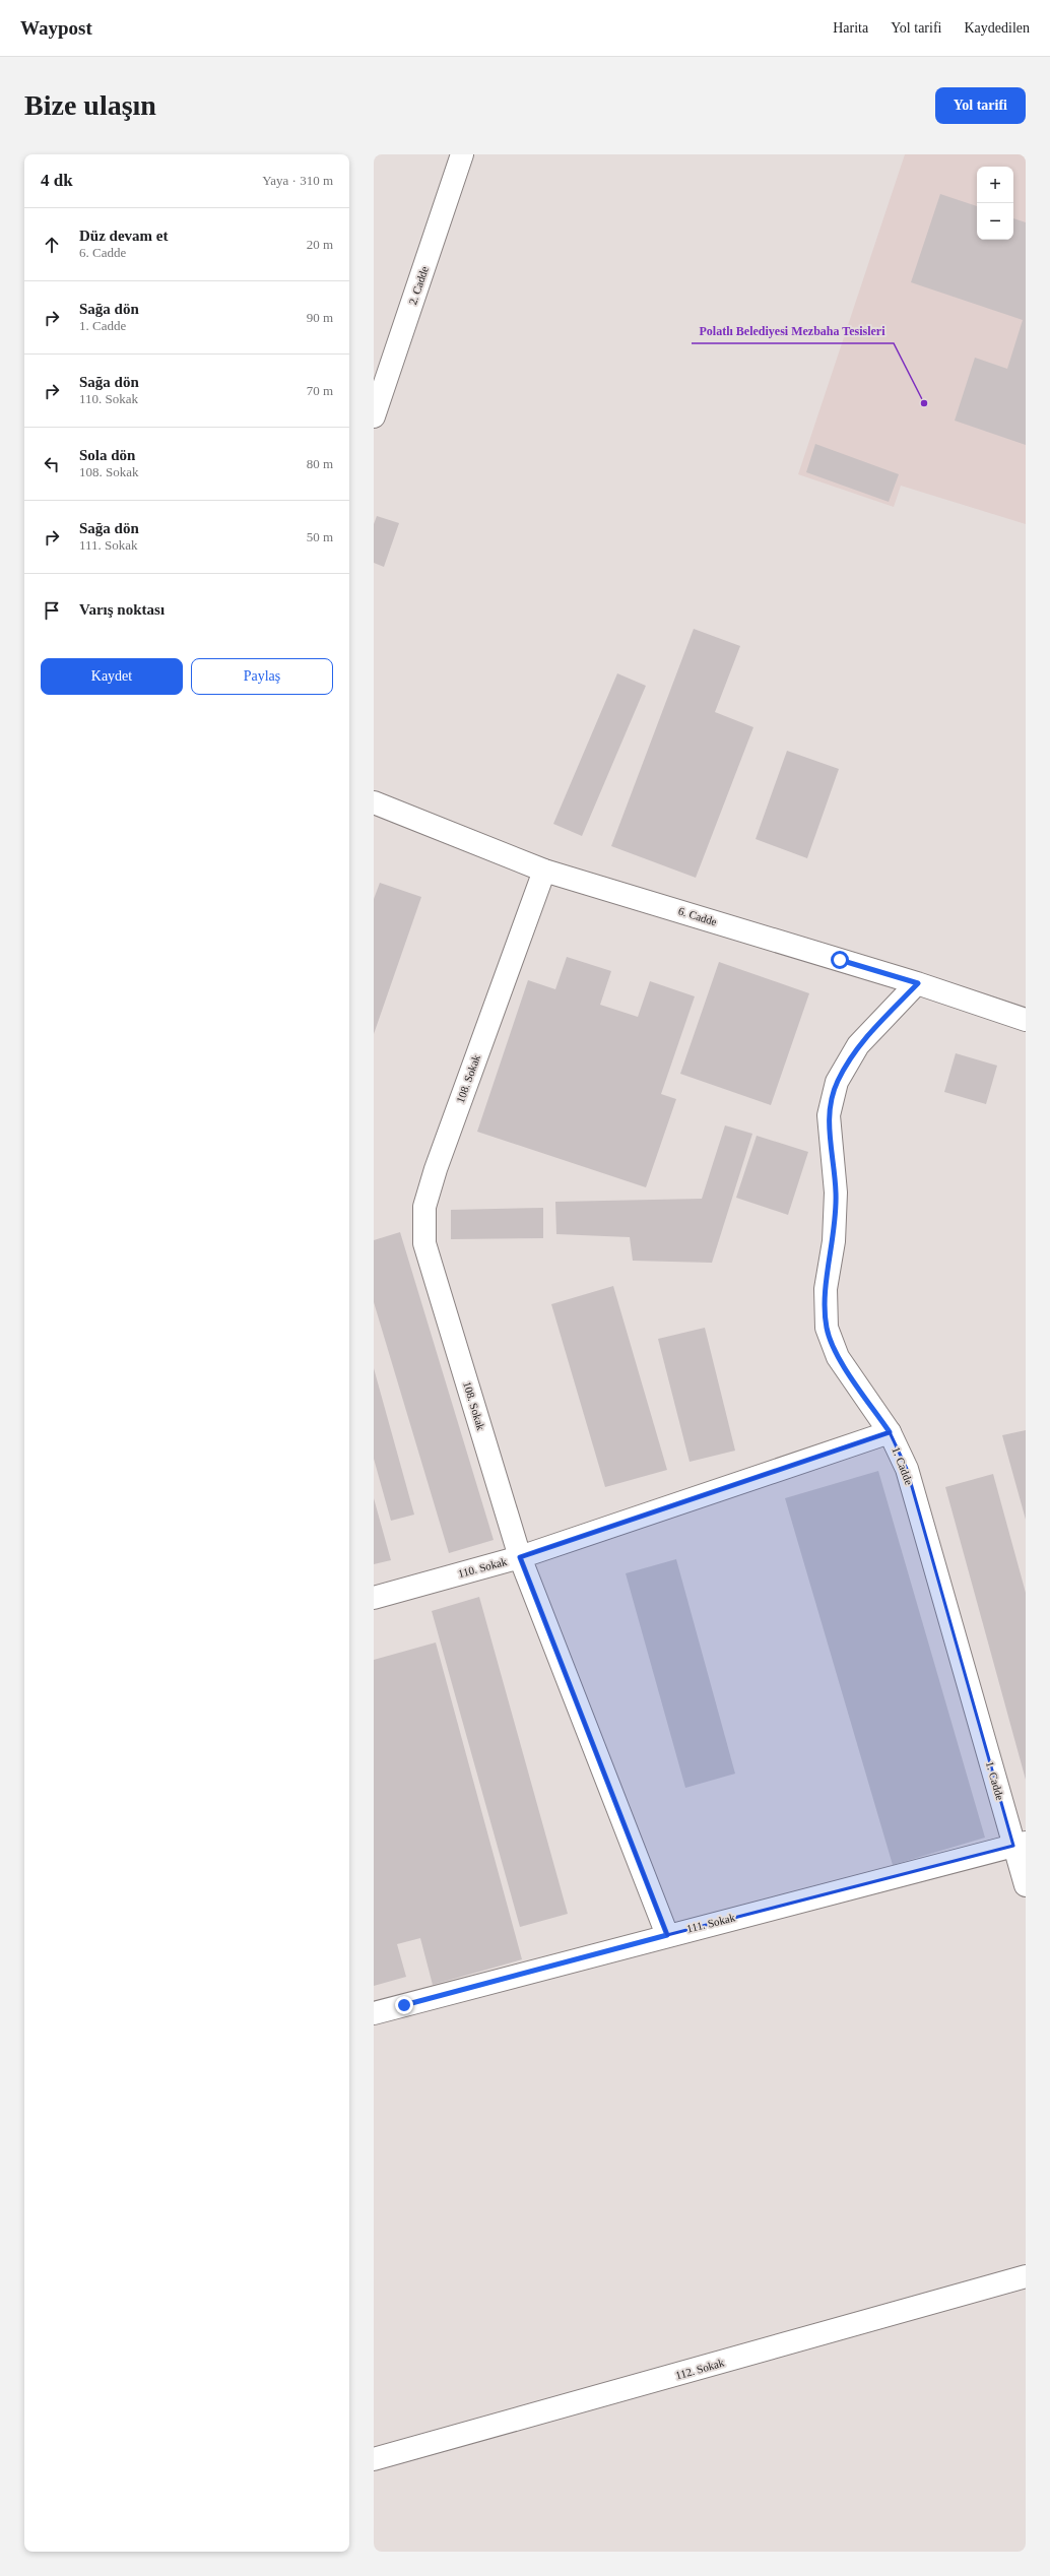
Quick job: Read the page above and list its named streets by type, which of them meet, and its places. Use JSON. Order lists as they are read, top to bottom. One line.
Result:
{"streets":{"street":["2. Cadde","6. Cadde","108. Sokak","1. Cadde","110. Sokak","111. Sokak","112. Sokak"]},"crossings":[["6. Cadde","108. Sokak"],["6. Cadde","1. Cadde"],["108. Sokak","110. Sokak"],["108. Sokak","111. Sokak"],["1. Cadde","110. Sokak"],["1. Cadde","111. Sokak"]],"places":["Polatlı Belediyesi Mezbaha Tesisleri"],"page":{"header":"Waypost","nav":["Harita","Yol tarifi","Kaydedilen"],"buttons":["Yol tarifi",["Kaydet","Paylaş"]],"title":"Bize ulaşın","heading":["4 dk","Yaya · 310 m"],"map_buttons":["+","−"],"list":[["Düz devam et","6. Cadde","20 m"],["Sağa dön","1. Cadde","90 m"],["Sağa dön","110. Sokak","70 m"],["Sola dön","108. Sokak","80 m"],["Sağa dön","111. Sokak","50 m"],"Varış noktası"]}}
